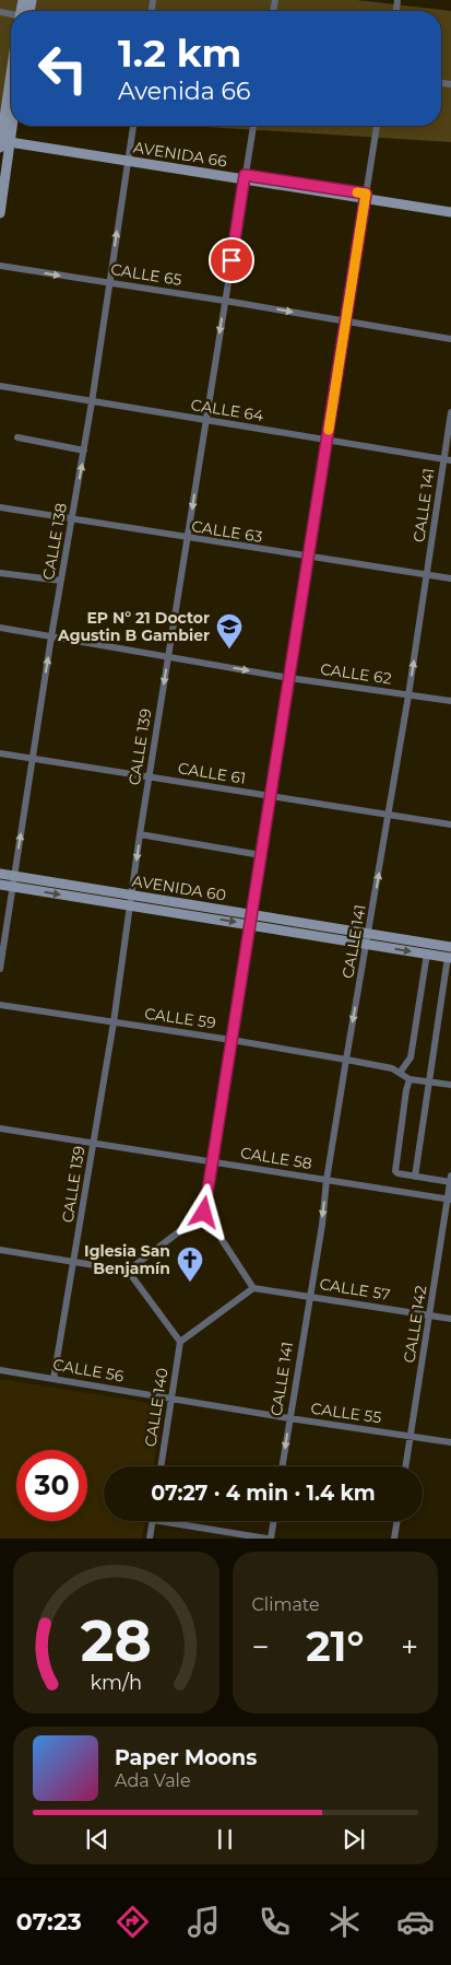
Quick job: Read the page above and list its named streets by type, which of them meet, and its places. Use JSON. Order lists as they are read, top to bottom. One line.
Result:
{"streets":{"main road":["AVENIDA 66","AVENIDA 60"],"street":["CALLE 65","CALLE 64","CALLE 141","CALLE 63","CALLE 138","CALLE 62","CALLE 139","CALLE 61","CALLE 59","CALLE 58","CALLE 57","CALLE 142","CALLE 56","CALLE 140","CALLE 55"]},"crossings":[["AVENIDA 66","CALLE 138"],["AVENIDA 66","CALLE 139"],["CALLE 65","CALLE 138"],["CALLE 65","CALLE 139"],["CALLE 64","CALLE 141"],["CALLE 64","CALLE 138"],["CALLE 64","CALLE 139"],["CALLE 141","CALLE 63"],["CALLE 141","CALLE 62"],["CALLE 141","CALLE 61"],["CALLE 141","AVENIDA 60"],["CALLE 141","CALLE 59"],["CALLE 141","CALLE 58"],["CALLE 141","CALLE 57"],["CALLE 141","CALLE 55"],["CALLE 63","CALLE 138"],["CALLE 63","CALLE 139"],["CALLE 138","CALLE 62"],["CALLE 138","CALLE 61"],["CALLE 138","AVENIDA 60"],["CALLE 62","CALLE 139"],["CALLE 139","CALLE 61"],["CALLE 139","AVENIDA 60"],["CALLE 139","CALLE 59"],["CALLE 139","CALLE 58"],["CALLE 139","CALLE 56"],["CALLE 58","CALLE 142"],["CALLE 57","CALLE 142"],["CALLE 142","CALLE 55"],["CALLE 56","CALLE 140"],["CALLE 56","CALLE 55"],["CALLE 140","CALLE 55"]],"one_way":["CALLE 65","CALLE 138"],"places":{"school or university":["EP N° 21 Doctor Agustin B Gambier"],"church":["Iglesia San Benjamín"]},"page":{"turn":["1.2 km","Avenida 66"],"limit":"30","trip":"07:27 · 4 min · 1.4 km","tile":"Climate","heat":["−","21°","+"],"song":["Paper Moons","Ada Vale"],"tabs":"07:23","gauge":["28","km/h"]}}
